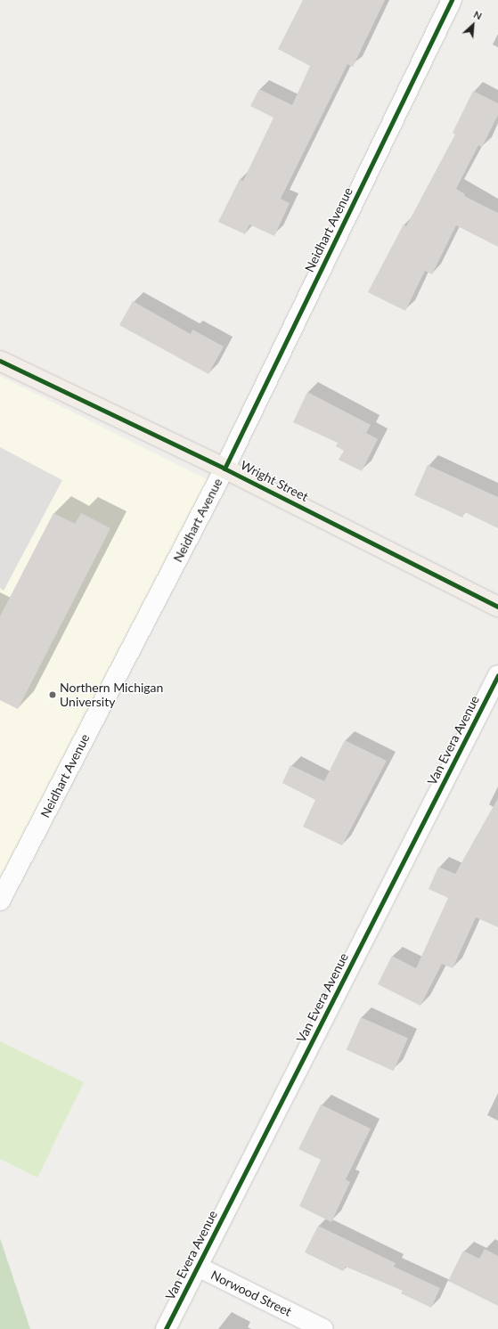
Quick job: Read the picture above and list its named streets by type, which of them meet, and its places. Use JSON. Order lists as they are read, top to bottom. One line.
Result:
{"streets":{"main road":["Wright Street"],"street":["Neidhart Avenue","Van Evera Avenue","Norwood Street"]},"crossings":[["Neidhart Avenue","Wright Street"],["Van Evera Avenue","Norwood Street"]],"places":["Northern Michigan University"],"north":"top right"}
